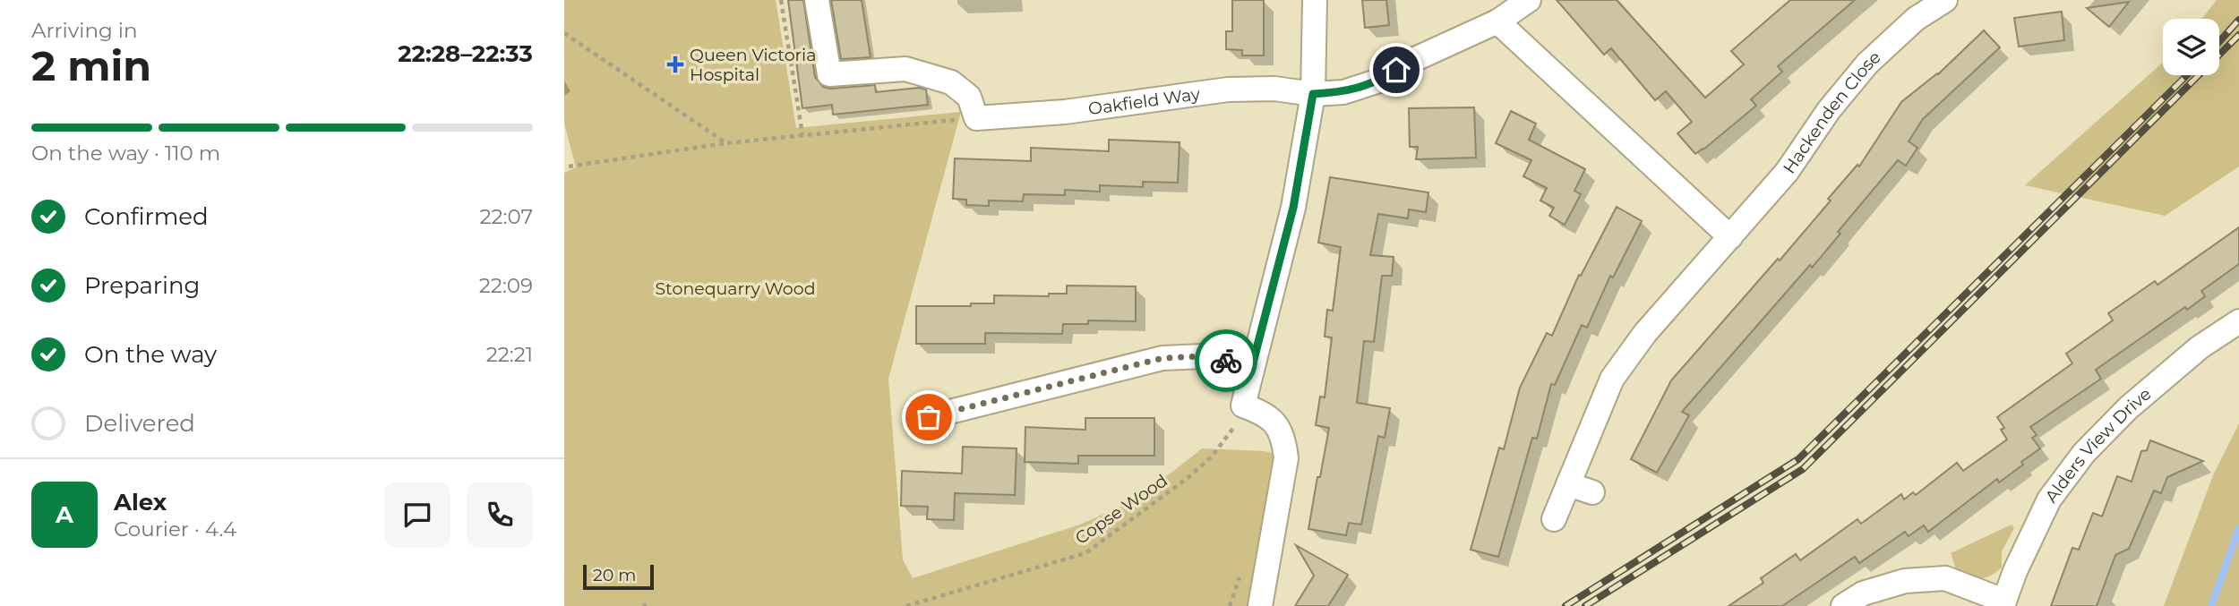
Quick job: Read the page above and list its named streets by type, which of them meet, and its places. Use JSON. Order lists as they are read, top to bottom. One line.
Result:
{"streets":{"street":["Oakfield Way","Hackenden Close","Alders View Drive"],"path":["Copse Wood"]},"parks":["Stonequarry Wood"],"places":{"health":["Queen Victoria Hospital"]},"scale_bar":"20 m","page":{"heading":["2 min","Arriving in","22:28–22:33"],"panel":["Alex","Courier · 4.4"],"bar":"On the way · 110 m","list":[["Confirmed","22:07"],["Preparing","22:09"],["On the way","22:21"],"Delivered"],"round":"A","scale":"20 m"}}
